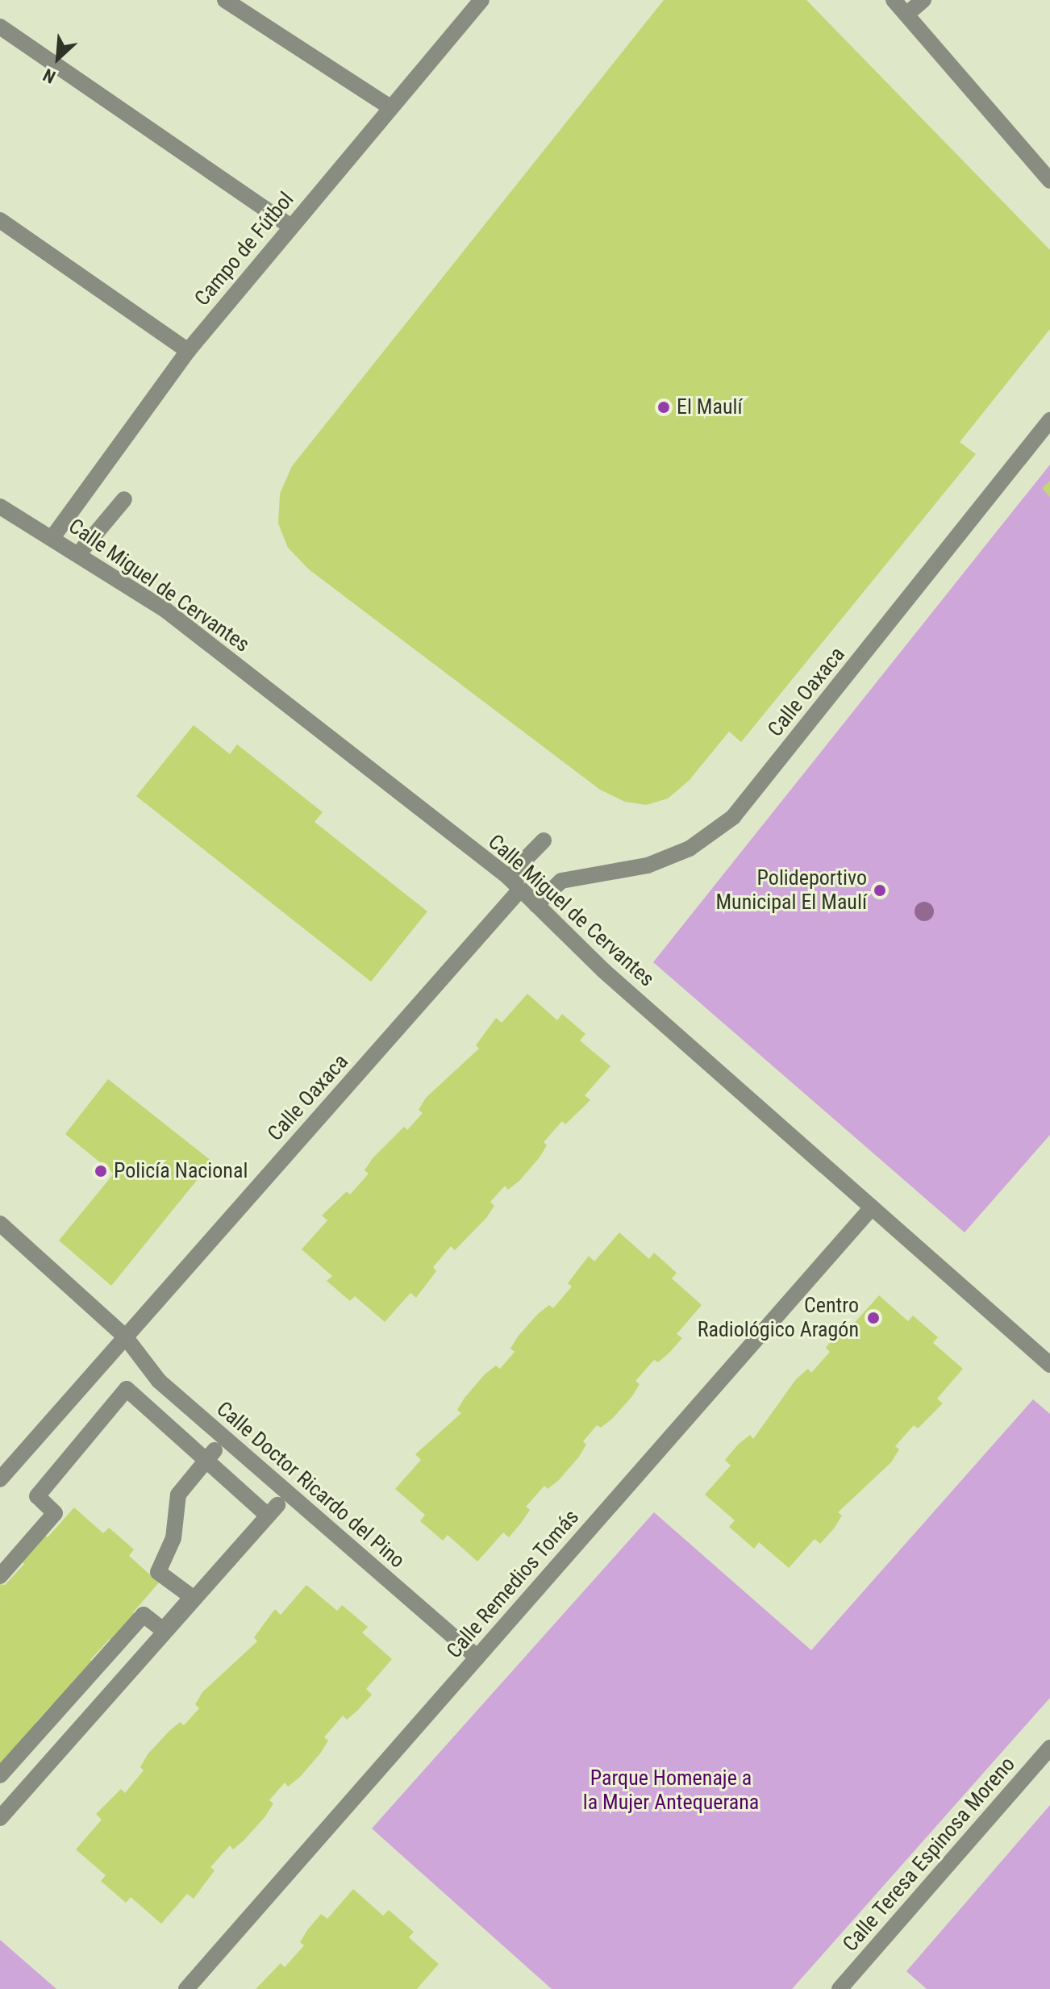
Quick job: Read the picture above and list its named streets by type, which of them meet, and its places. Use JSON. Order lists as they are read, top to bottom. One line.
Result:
{"streets":{"street":["Campo de Fútbol","Calle Miguel de Cervantes","Calle Oaxaca","Calle Doctor Ricardo del Pino","Calle Remedios Tomás","Calle Teresa Espinosa Moreno"]},"crossings":[["Campo de Fútbol","Calle Miguel de Cervantes"],["Calle Miguel de Cervantes","Calle Oaxaca"],["Calle Miguel de Cervantes","Calle Remedios Tomás"],["Calle Oaxaca","Calle Doctor Ricardo del Pino"],["Calle Doctor Ricardo del Pino","Calle Remedios Tomás"]],"parks":["Parque Homenaje a la Mujer Antequerana"],"places":["El Maulí","Polideportivo Municipal El Maulí","Policía Nacional","Centro Radiológico Aragón"],"north":"bottom left"}
